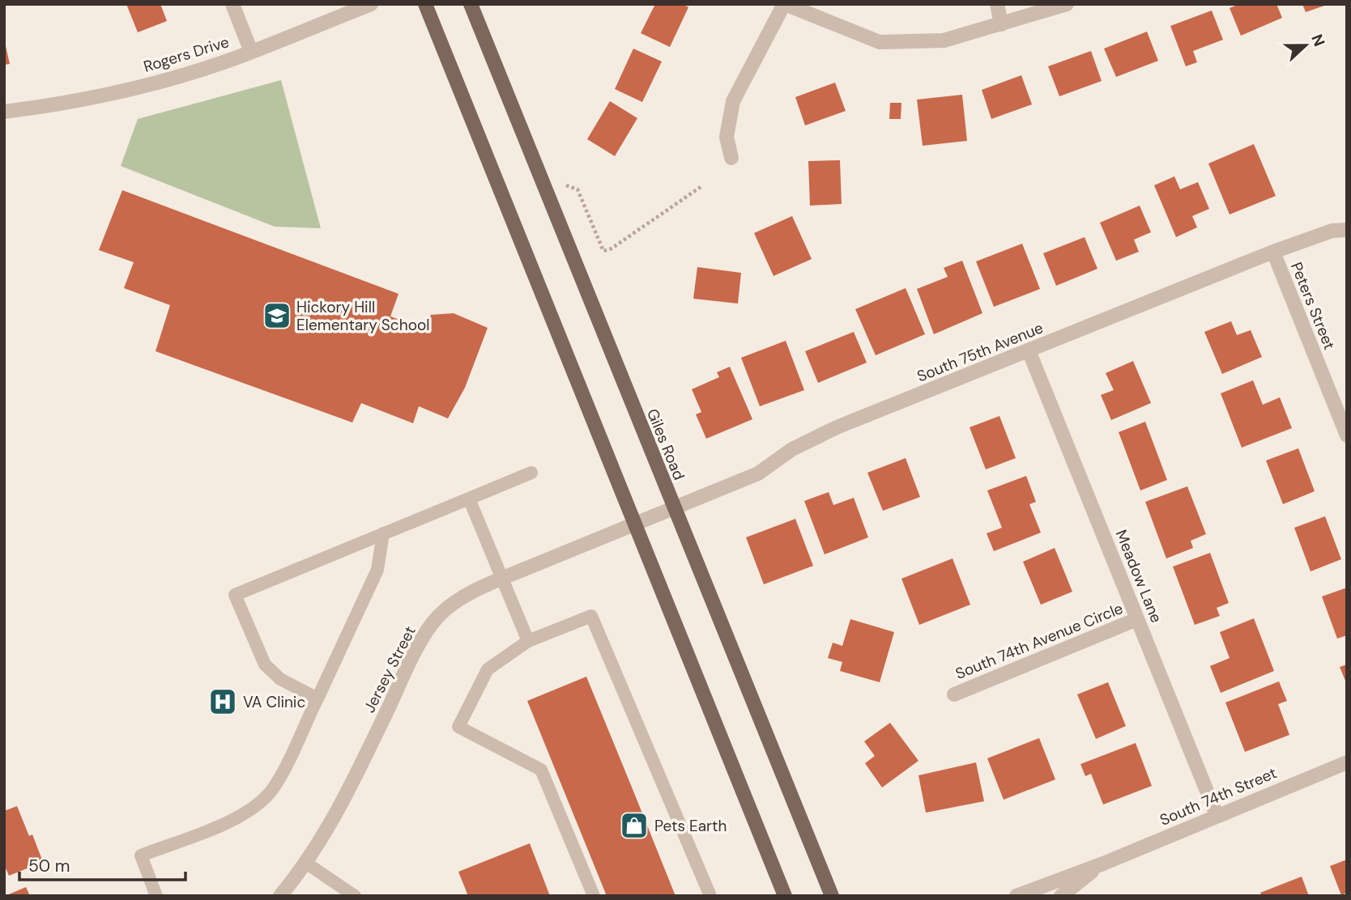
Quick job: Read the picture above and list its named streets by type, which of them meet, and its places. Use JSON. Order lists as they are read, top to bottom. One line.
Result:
{"streets":{"main road":["Giles Road"],"street":["Rogers Drive","Peters Street","South 75th Avenue","Meadow Lane","South 74th Avenue Circle","Jersey Street","South 74th Street"]},"crossings":[["Peters Street","South 75th Avenue"],["South 75th Avenue","Giles Road"],["South 75th Avenue","Meadow Lane"],["South 75th Avenue","Jersey Street"],["Meadow Lane","South 74th Avenue Circle"],["Meadow Lane","South 74th Street"]],"places":{"school or university":["Hickory Hill Elementary School"],"hospital":["VA Clinic"],"shop":["Pets Earth"]},"scale_bar":"50 m","north":"right"}
